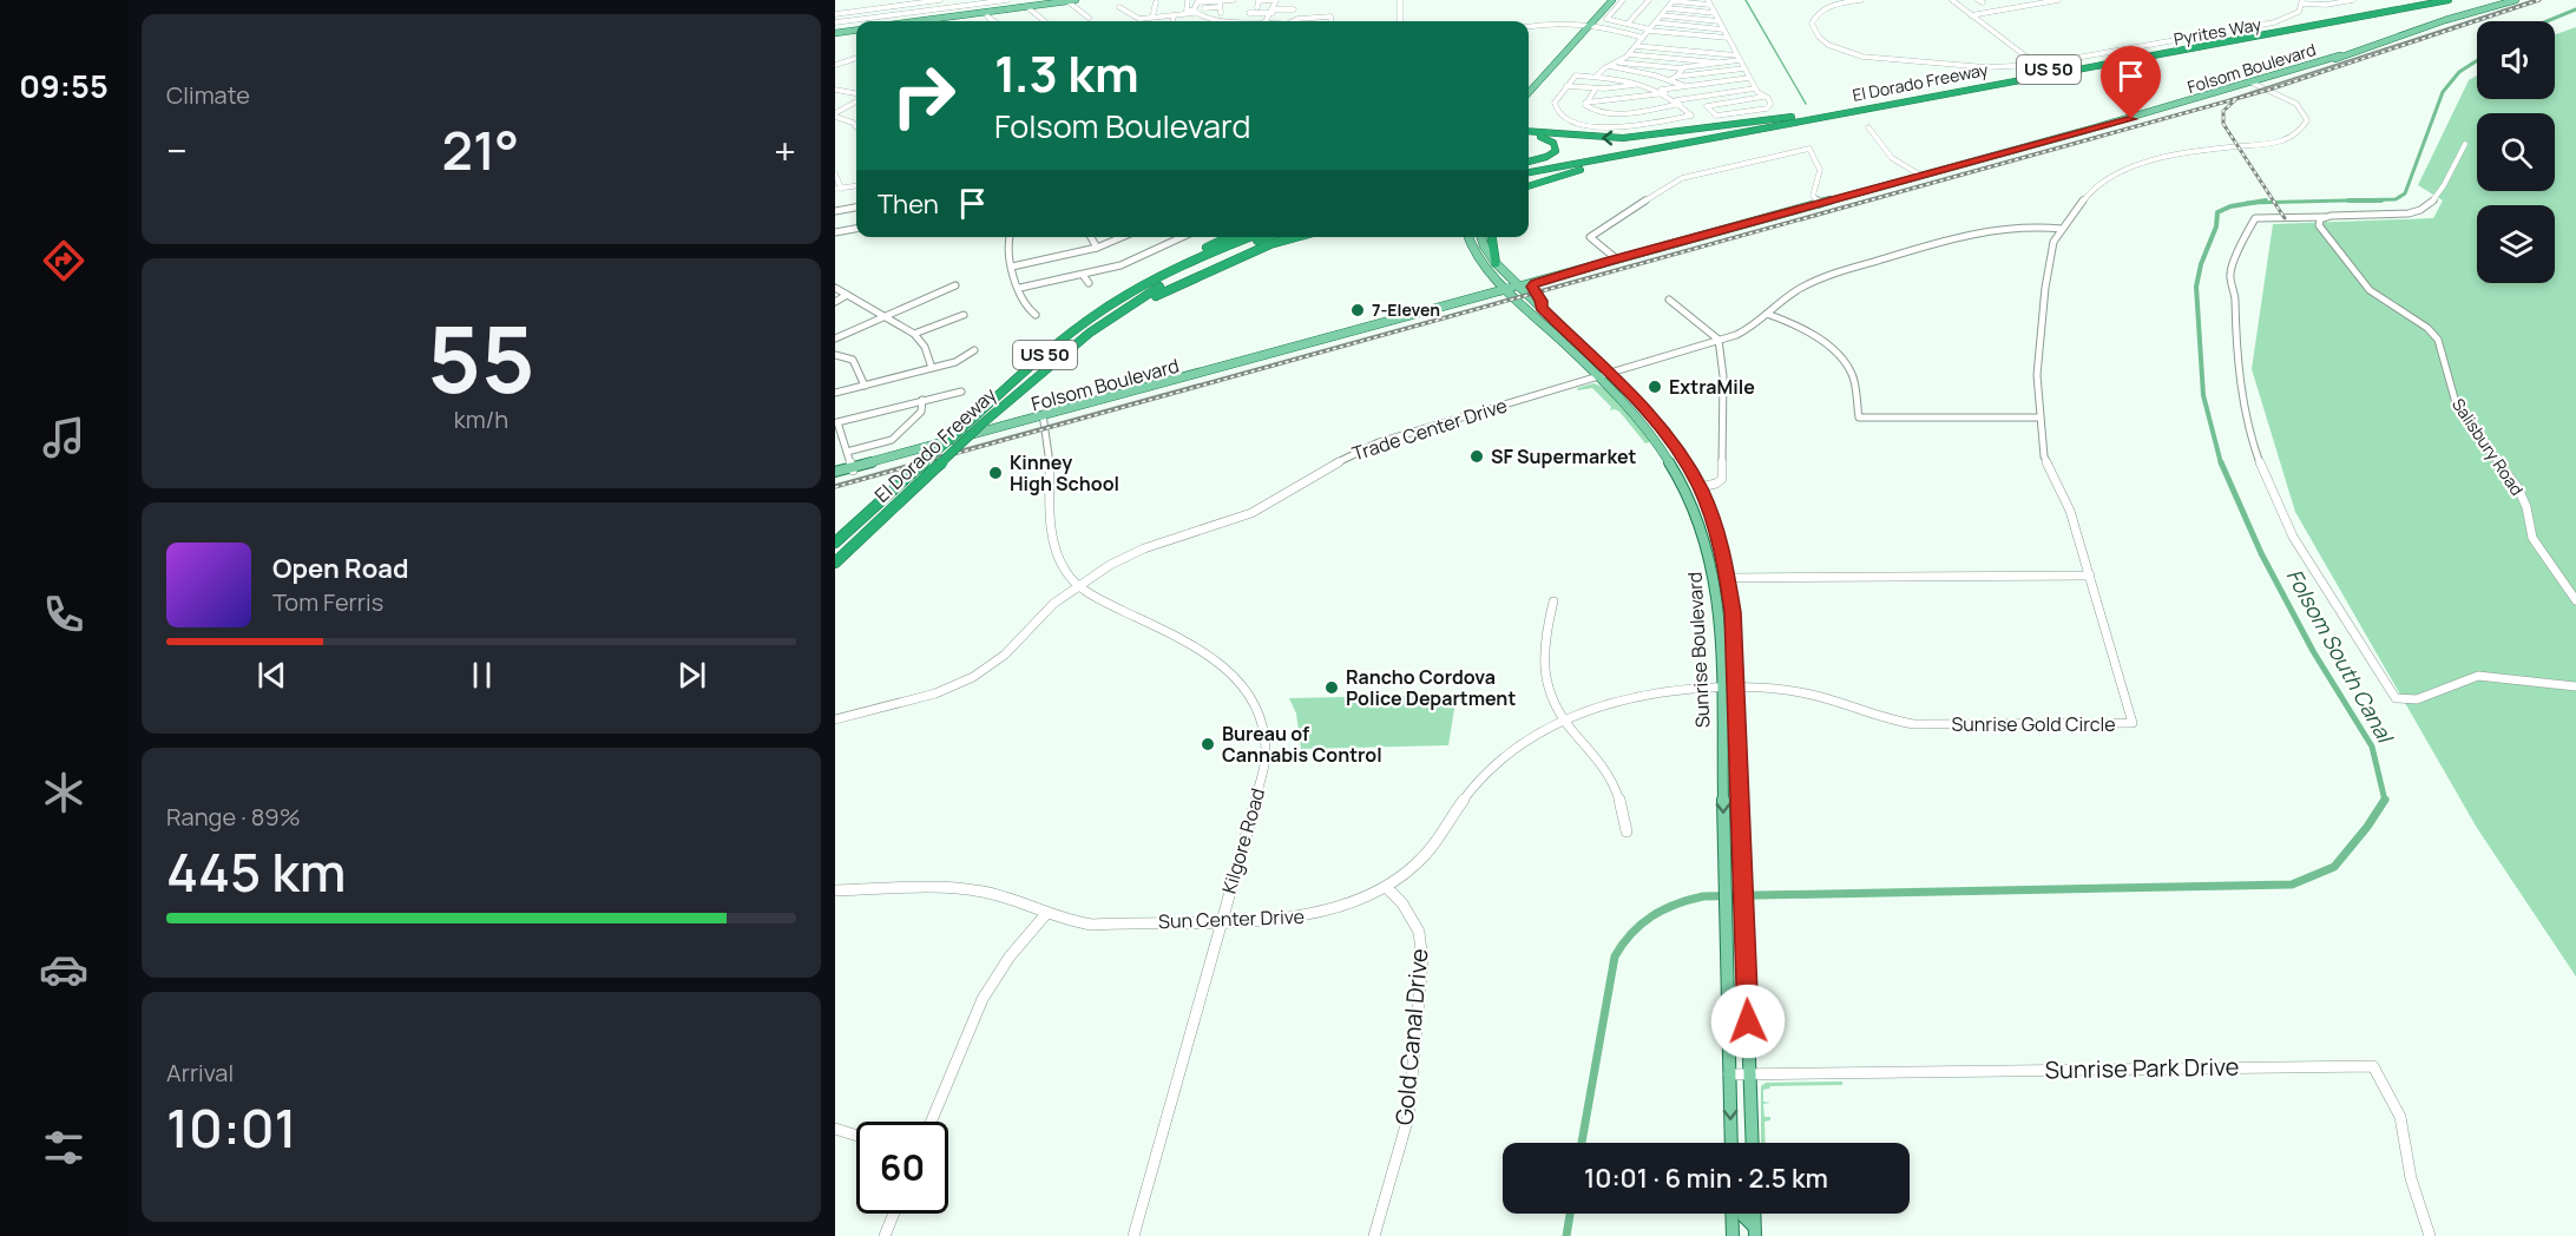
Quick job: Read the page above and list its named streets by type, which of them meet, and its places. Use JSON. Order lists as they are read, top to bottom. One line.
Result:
{"streets":{"highway":["US 50","El Dorado Freeway"],"main road":["Folsom Boulevard","Sunrise Boulevard"],"street":["Pyrites Way","Trade Center Drive","Salisbury Road","Sunrise Gold Circle","Kilgore Road","Sun Center Drive","Gold Canal Drive","Sunrise Park Drive"]},"crossings":[["Folsom Boulevard","Sunrise Boulevard"],["Folsom Boulevard","Kilgore Road"],["Trade Center Drive","Sunrise Boulevard"],["Trade Center Drive","Kilgore Road"],["Sunrise Boulevard","Sunrise Gold Circle"],["Sunrise Boulevard","Sun Center Drive"],["Sunrise Boulevard","Sunrise Park Drive"],["Sunrise Gold Circle","Sun Center Drive"],["Kilgore Road","Sun Center Drive"],["Sun Center Drive","Gold Canal Drive"]],"water":["Folsom South Canal"],"places":["7-Eleven","ExtraMile","SF Supermarket","Kinney High School","Rancho Cordova Police Department","Bureau of Cannabis Control"],"page":{"tabs":"09:55","tile":["Climate",["55","km/h"],["Range · 89%","445 km"],["Arrival","10:01"]],"turn":["1.3 km","Folsom Boulevard"],"heat":["−","21°","+"],"then":"Then","song":["Open Road","Tom Ferris"],"limit":"60","trip":"10:01 · 6 min · 2.5 km"}}
